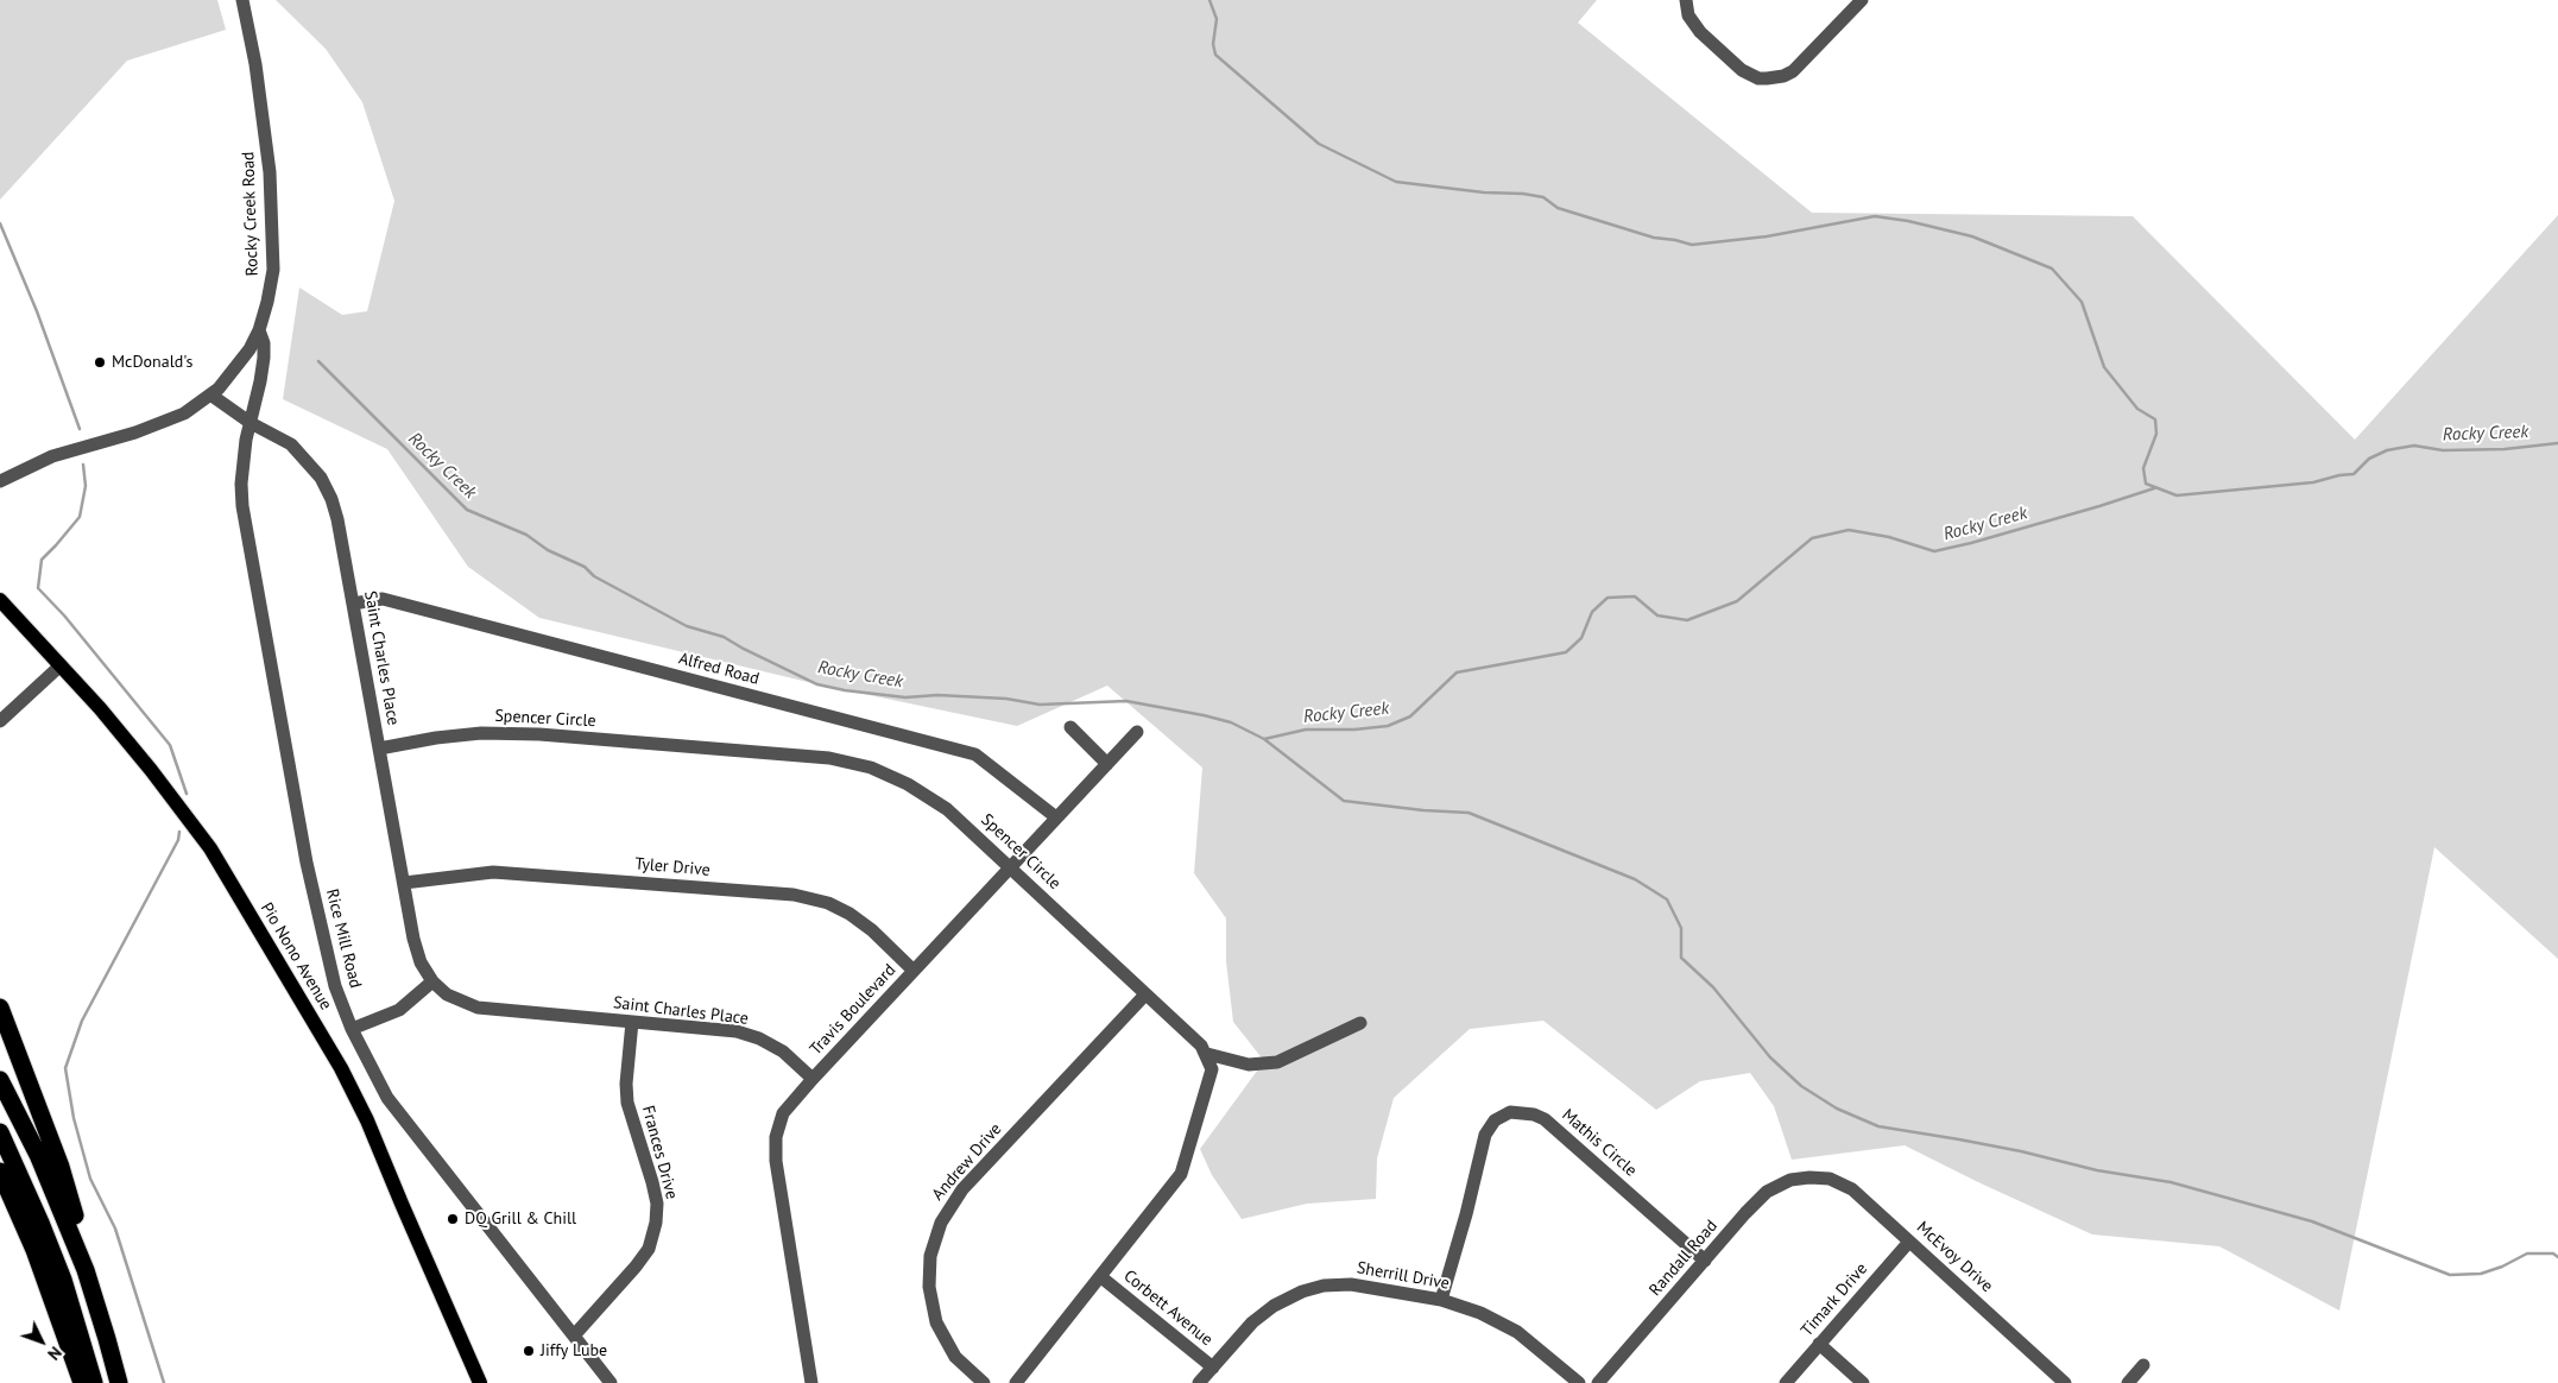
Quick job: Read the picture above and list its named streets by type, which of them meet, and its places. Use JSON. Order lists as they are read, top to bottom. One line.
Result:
{"streets":{"main road":["Pio Nono Avenue"],"street":["Rocky Creek Road","Saint Charles Place","Alfred Road","Spencer Circle","Tyler Drive","Rice Mill Road","Travis Boulevard","Mathis Circle","Frances Drive","Andrew Drive","McEvoy Drive","Randall Road","Sherrill Drive","Timark Drive","Corbett Avenue"]},"crossings":[["Rocky Creek Road","Saint Charles Place"],["Rocky Creek Road","Rice Mill Road"],["Saint Charles Place","Alfred Road"],["Saint Charles Place","Spencer Circle"],["Saint Charles Place","Tyler Drive"],["Saint Charles Place","Rice Mill Road"],["Saint Charles Place","Travis Boulevard"],["Saint Charles Place","Frances Drive"],["Alfred Road","Travis Boulevard"],["Spencer Circle","Travis Boulevard"],["Spencer Circle","Andrew Drive"],["Tyler Drive","Travis Boulevard"],["Rice Mill Road","Frances Drive"],["Mathis Circle","Randall Road"],["Mathis Circle","Sherrill Drive"],["McEvoy Drive","Randall Road"],["McEvoy Drive","Timark Drive"],["Sherrill Drive","Corbett Avenue"]],"water":["Rocky Creek"],"places":["McDonald's","DQ Grill & Chill","Jiffy Lube"],"north":"bottom right"}
